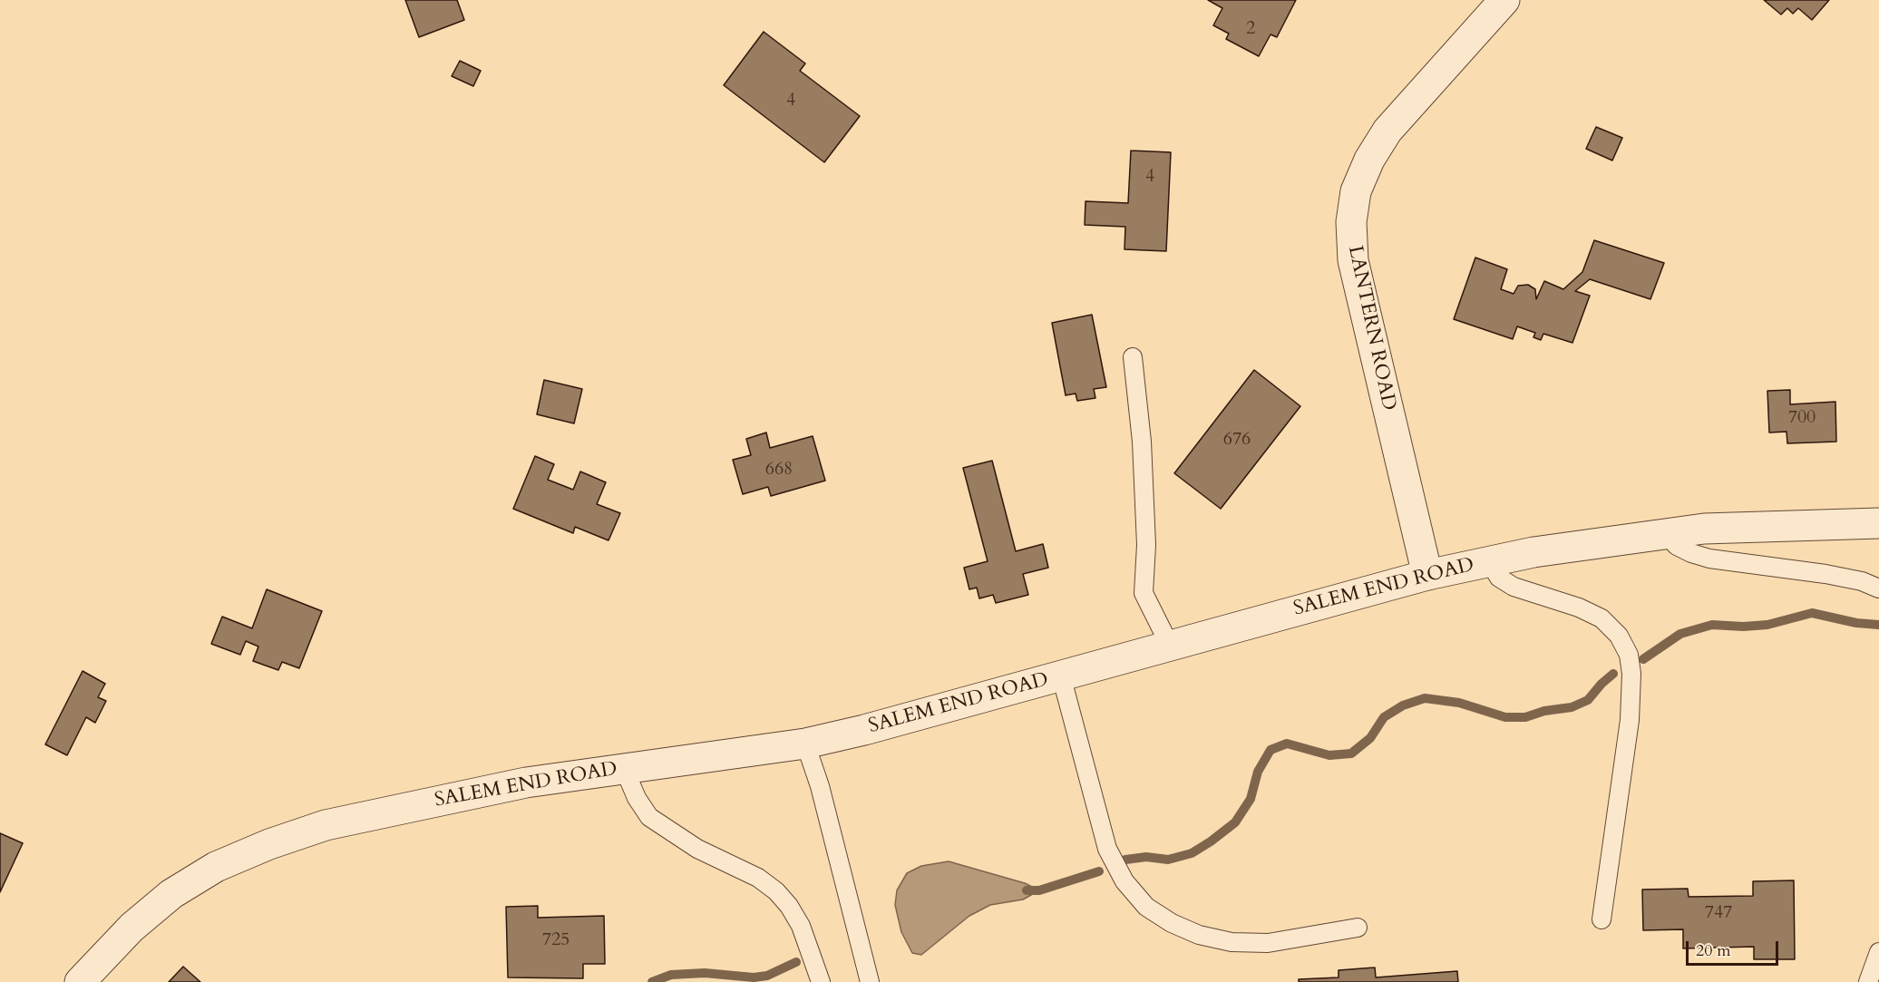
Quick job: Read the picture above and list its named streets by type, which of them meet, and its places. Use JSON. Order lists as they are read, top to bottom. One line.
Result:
{"streets":{"street":["LANTERN ROAD","SALEM END ROAD"]},"crossings":[["LANTERN ROAD","SALEM END ROAD"]],"house_numbers":["2","4","4","700","676","668","747","725"],"scale_bar":"20 m"}
